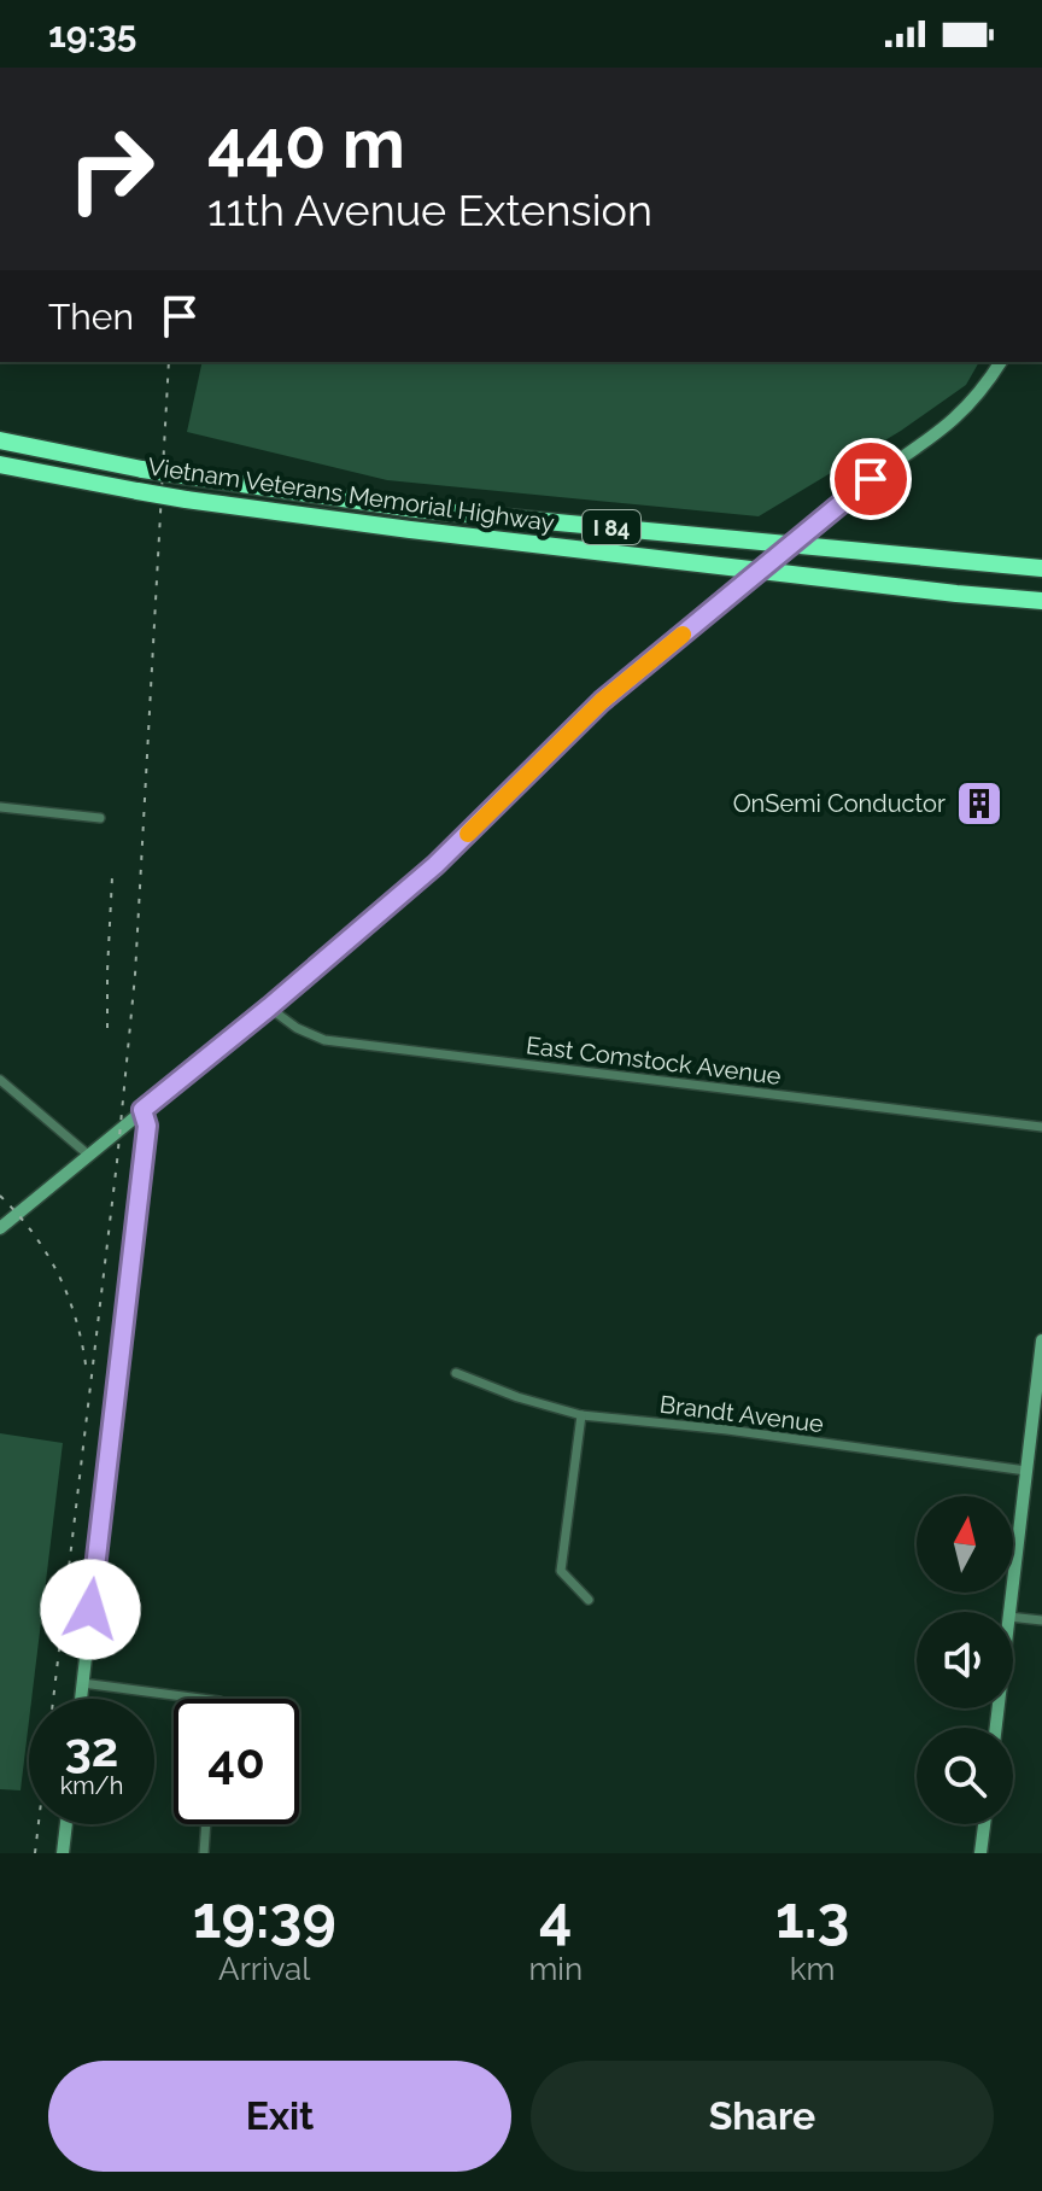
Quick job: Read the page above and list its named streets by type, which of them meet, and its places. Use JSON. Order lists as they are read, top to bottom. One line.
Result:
{"streets":{"highway":["Vietnam Veterans Memorial Highway","I 84"],"street":["East Comstock Avenue","Brandt Avenue"]},"places":{"building":["OnSemi Conductor"]},"north":"top","page":{"status":"19:35","turn":["440 m","11th Avenue Extension"],"then":"Then","speed":"32 km/h","limit":"40","eta":["19:39","Arrival","4","min","1.3","km"],"buttons":["Exit","Share"]}}
